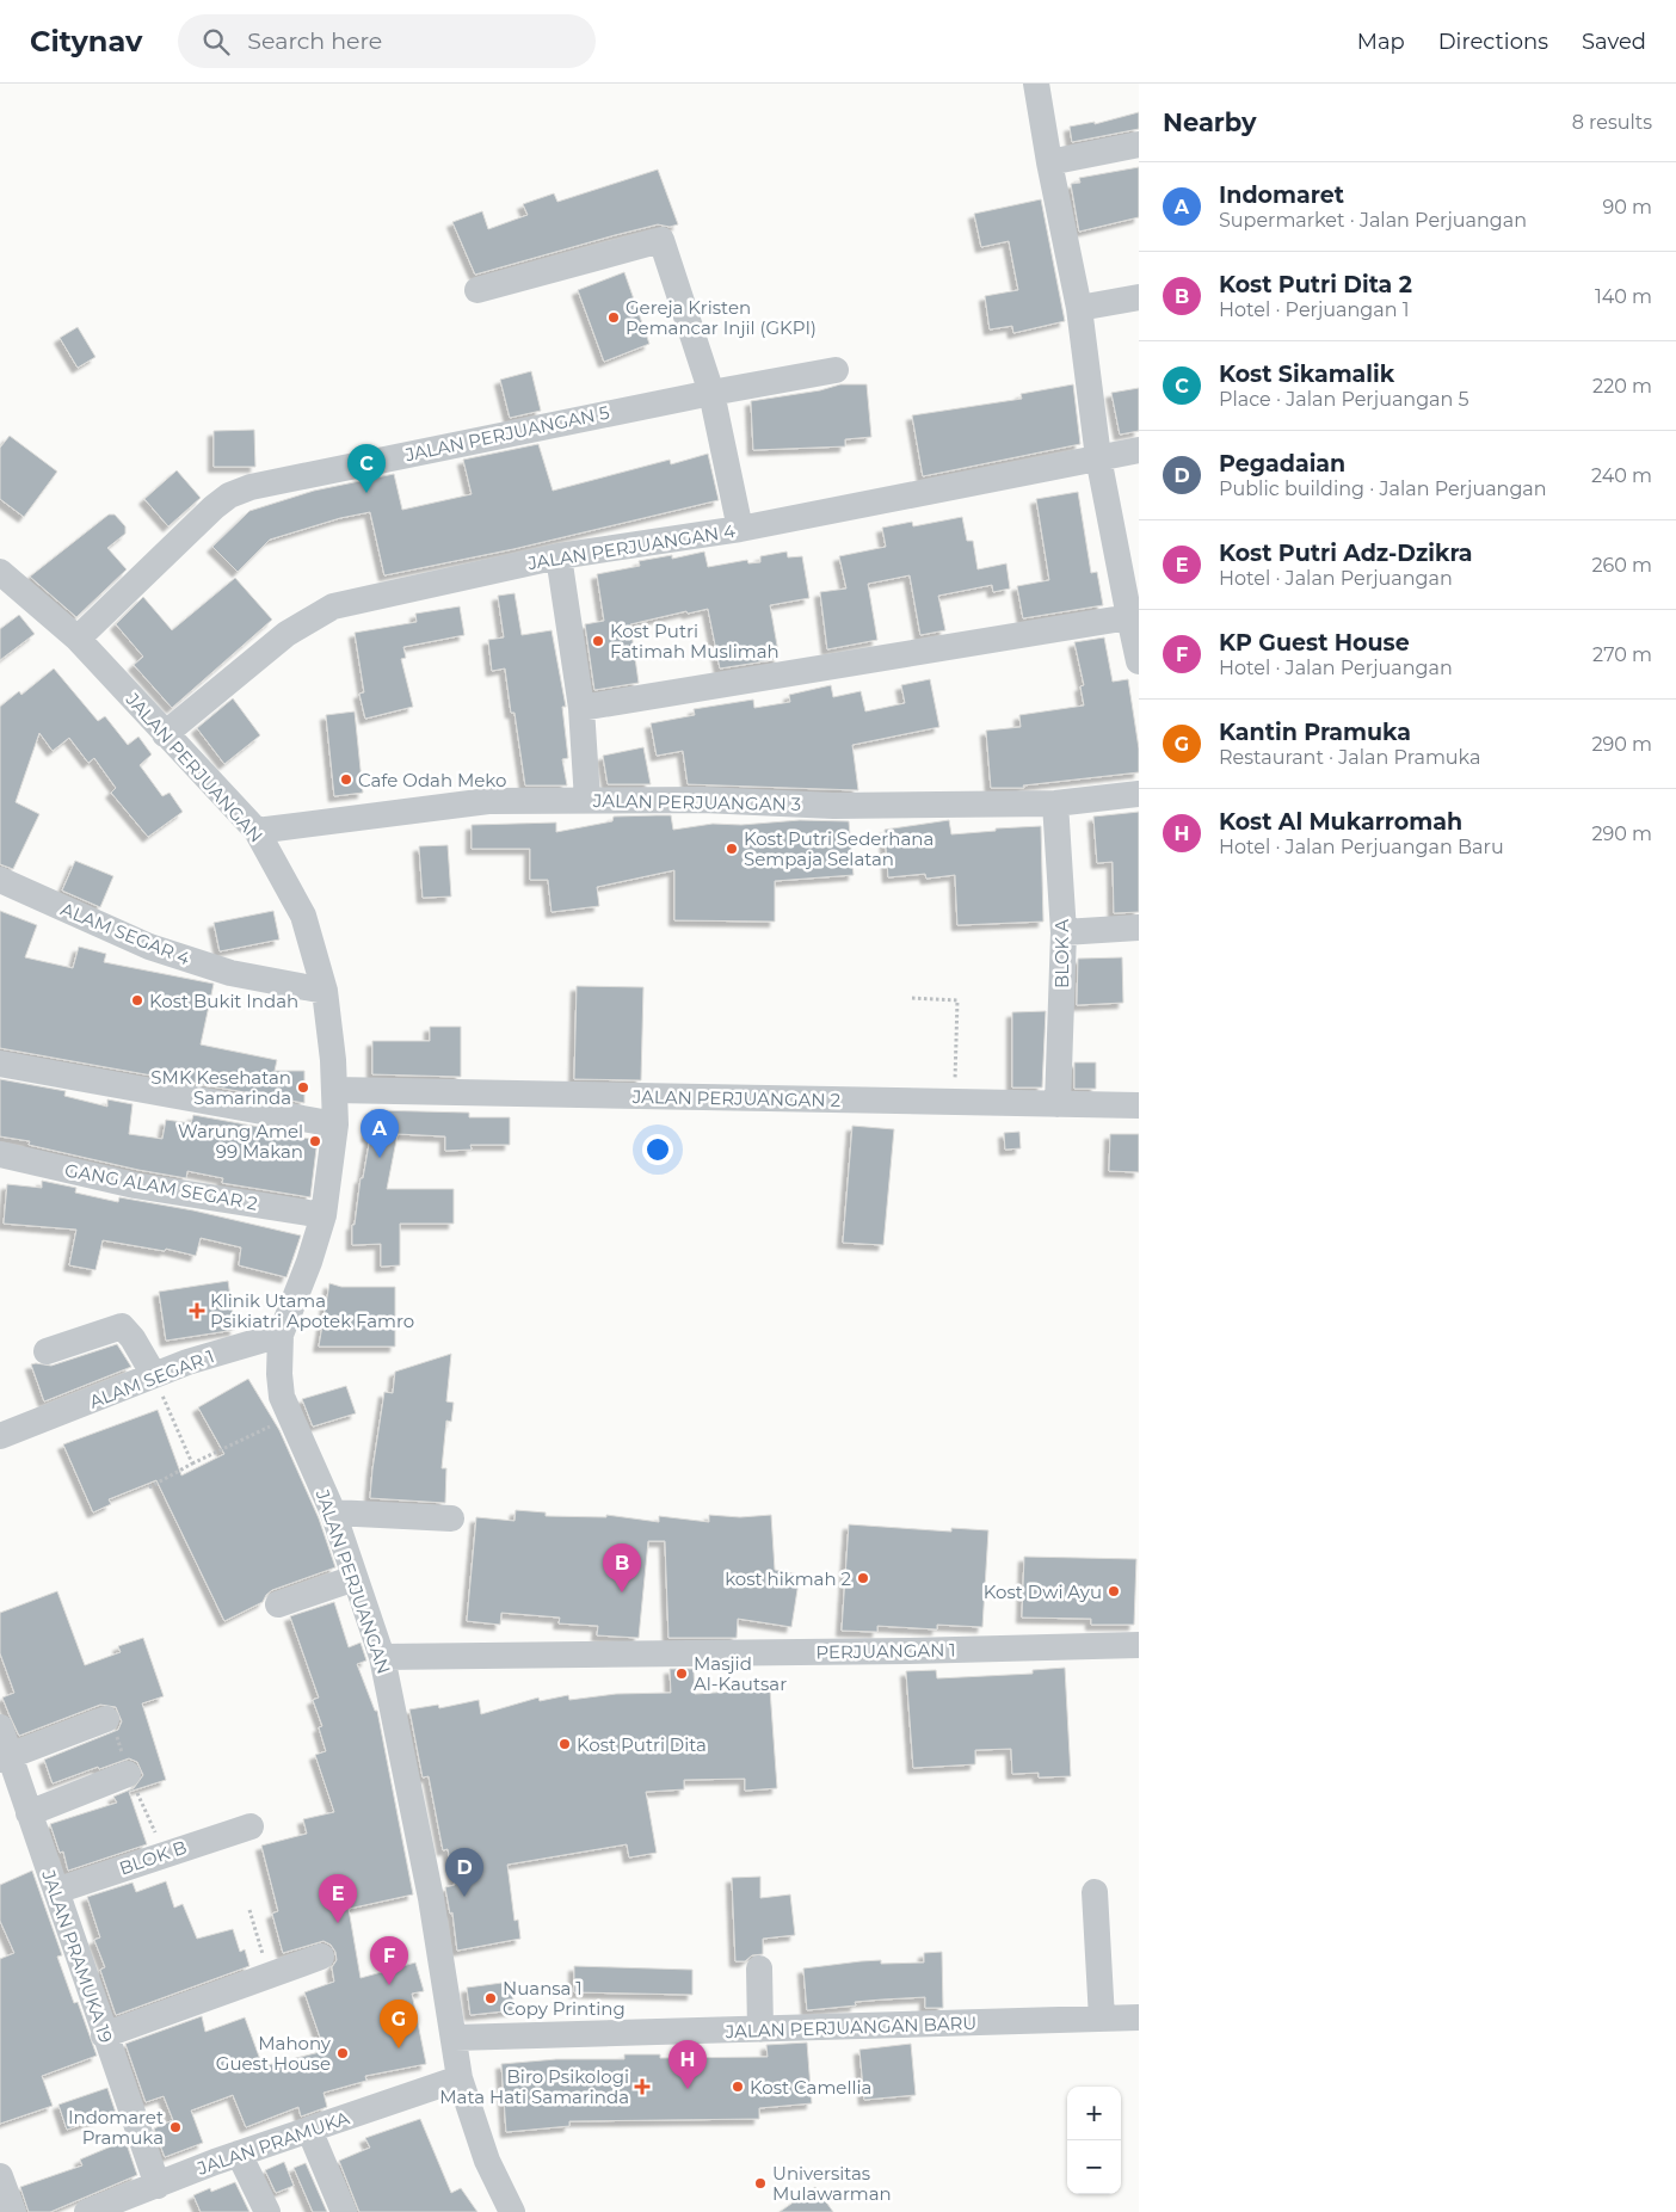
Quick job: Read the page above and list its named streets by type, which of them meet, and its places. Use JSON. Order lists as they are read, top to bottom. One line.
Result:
{"streets":{"street":["JALAN PERJUANGAN 5","JALAN PERJUANGAN 4","JALAN PERJUANGAN","JALAN PERJUANGAN 3","ALAM SEGAR 4","BLOK A","JALAN PERJUANGAN 2","GANG ALAM SEGAR 2","ALAM SEGAR 1","PERJUANGAN 1","BLOK B","JALAN PRAMUKA 19","JALAN PERJUANGAN BARU","JALAN PRAMUKA"]},"crossings":[["JALAN PERJUANGAN 5","JALAN PERJUANGAN"],["JALAN PERJUANGAN 4","JALAN PERJUANGAN"],["JALAN PERJUANGAN","JALAN PERJUANGAN 3"],["JALAN PERJUANGAN","ALAM SEGAR 4"],["JALAN PERJUANGAN","JALAN PERJUANGAN 2"],["JALAN PERJUANGAN","GANG ALAM SEGAR 2"],["JALAN PERJUANGAN","ALAM SEGAR 1"],["JALAN PERJUANGAN","PERJUANGAN 1"],["JALAN PERJUANGAN","JALAN PERJUANGAN BARU"],["JALAN PERJUANGAN","JALAN PRAMUKA"],["JALAN PERJUANGAN 3","BLOK A"],["BLOK A","JALAN PERJUANGAN 2"],["BLOK B","JALAN PRAMUKA 19"],["JALAN PRAMUKA 19","JALAN PRAMUKA"]],"places":{"other":["Gereja Kristen Pemancar Injil (GKPI)","Kost Putri Fatimah Muslimah","Cafe Odah Meko","Kost Putri Sederhana Sempaja Selatan","Kost Bukit Indah","SMK Kesehatan Samarinda","Warung Amel 99 Makan","kost hikmah 2","Kost Dwi Ayu","Masjid Al-Kautsar","Kost Putri Dita","Nuansa 1 Copy Printing","Mahony Guest House","Kost Camellia","Indomaret Pramuka","Universitas Mulawarman"],"health":["Klinik Utama Psikiatri Apotek Famro","Biro Psikologi Mata Hati Samarinda"]},"page":{"header":"Citynav","search":"Search here","nav":["Map","Directions","Saved"],"heading":["Nearby","8 results"],"list":[{"mark":"A","name":"Indomaret","note":"Supermarket · Jalan Perjuangan","value":"90 m"},{"mark":"B","name":"Kost Putri Dita 2","note":"Hotel · Perjuangan 1","value":"140 m"},{"mark":"C","name":"Kost Sikamalik","note":"Place · Jalan Perjuangan 5","value":"220 m"},{"mark":"D","name":"Pegadaian","note":"Public building · Jalan Perjuangan","value":"240 m"},{"mark":"E","name":"Kost Putri Adz-Dzikra","note":"Hotel · Jalan Perjuangan","value":"260 m"},{"mark":"F","name":"KP Guest House","note":"Hotel · Jalan Perjuangan","value":"270 m"},{"mark":"G","name":"Kantin Pramuka","note":"Restaurant · Jalan Pramuka","value":"290 m"},{"mark":"H","name":"Kost Al Mukarromah","note":"Hotel · Jalan Perjuangan Baru","value":"290 m"}],"pins":["C","A","B","D","E","F","G","H"],"map_buttons":["+","−"]}}
